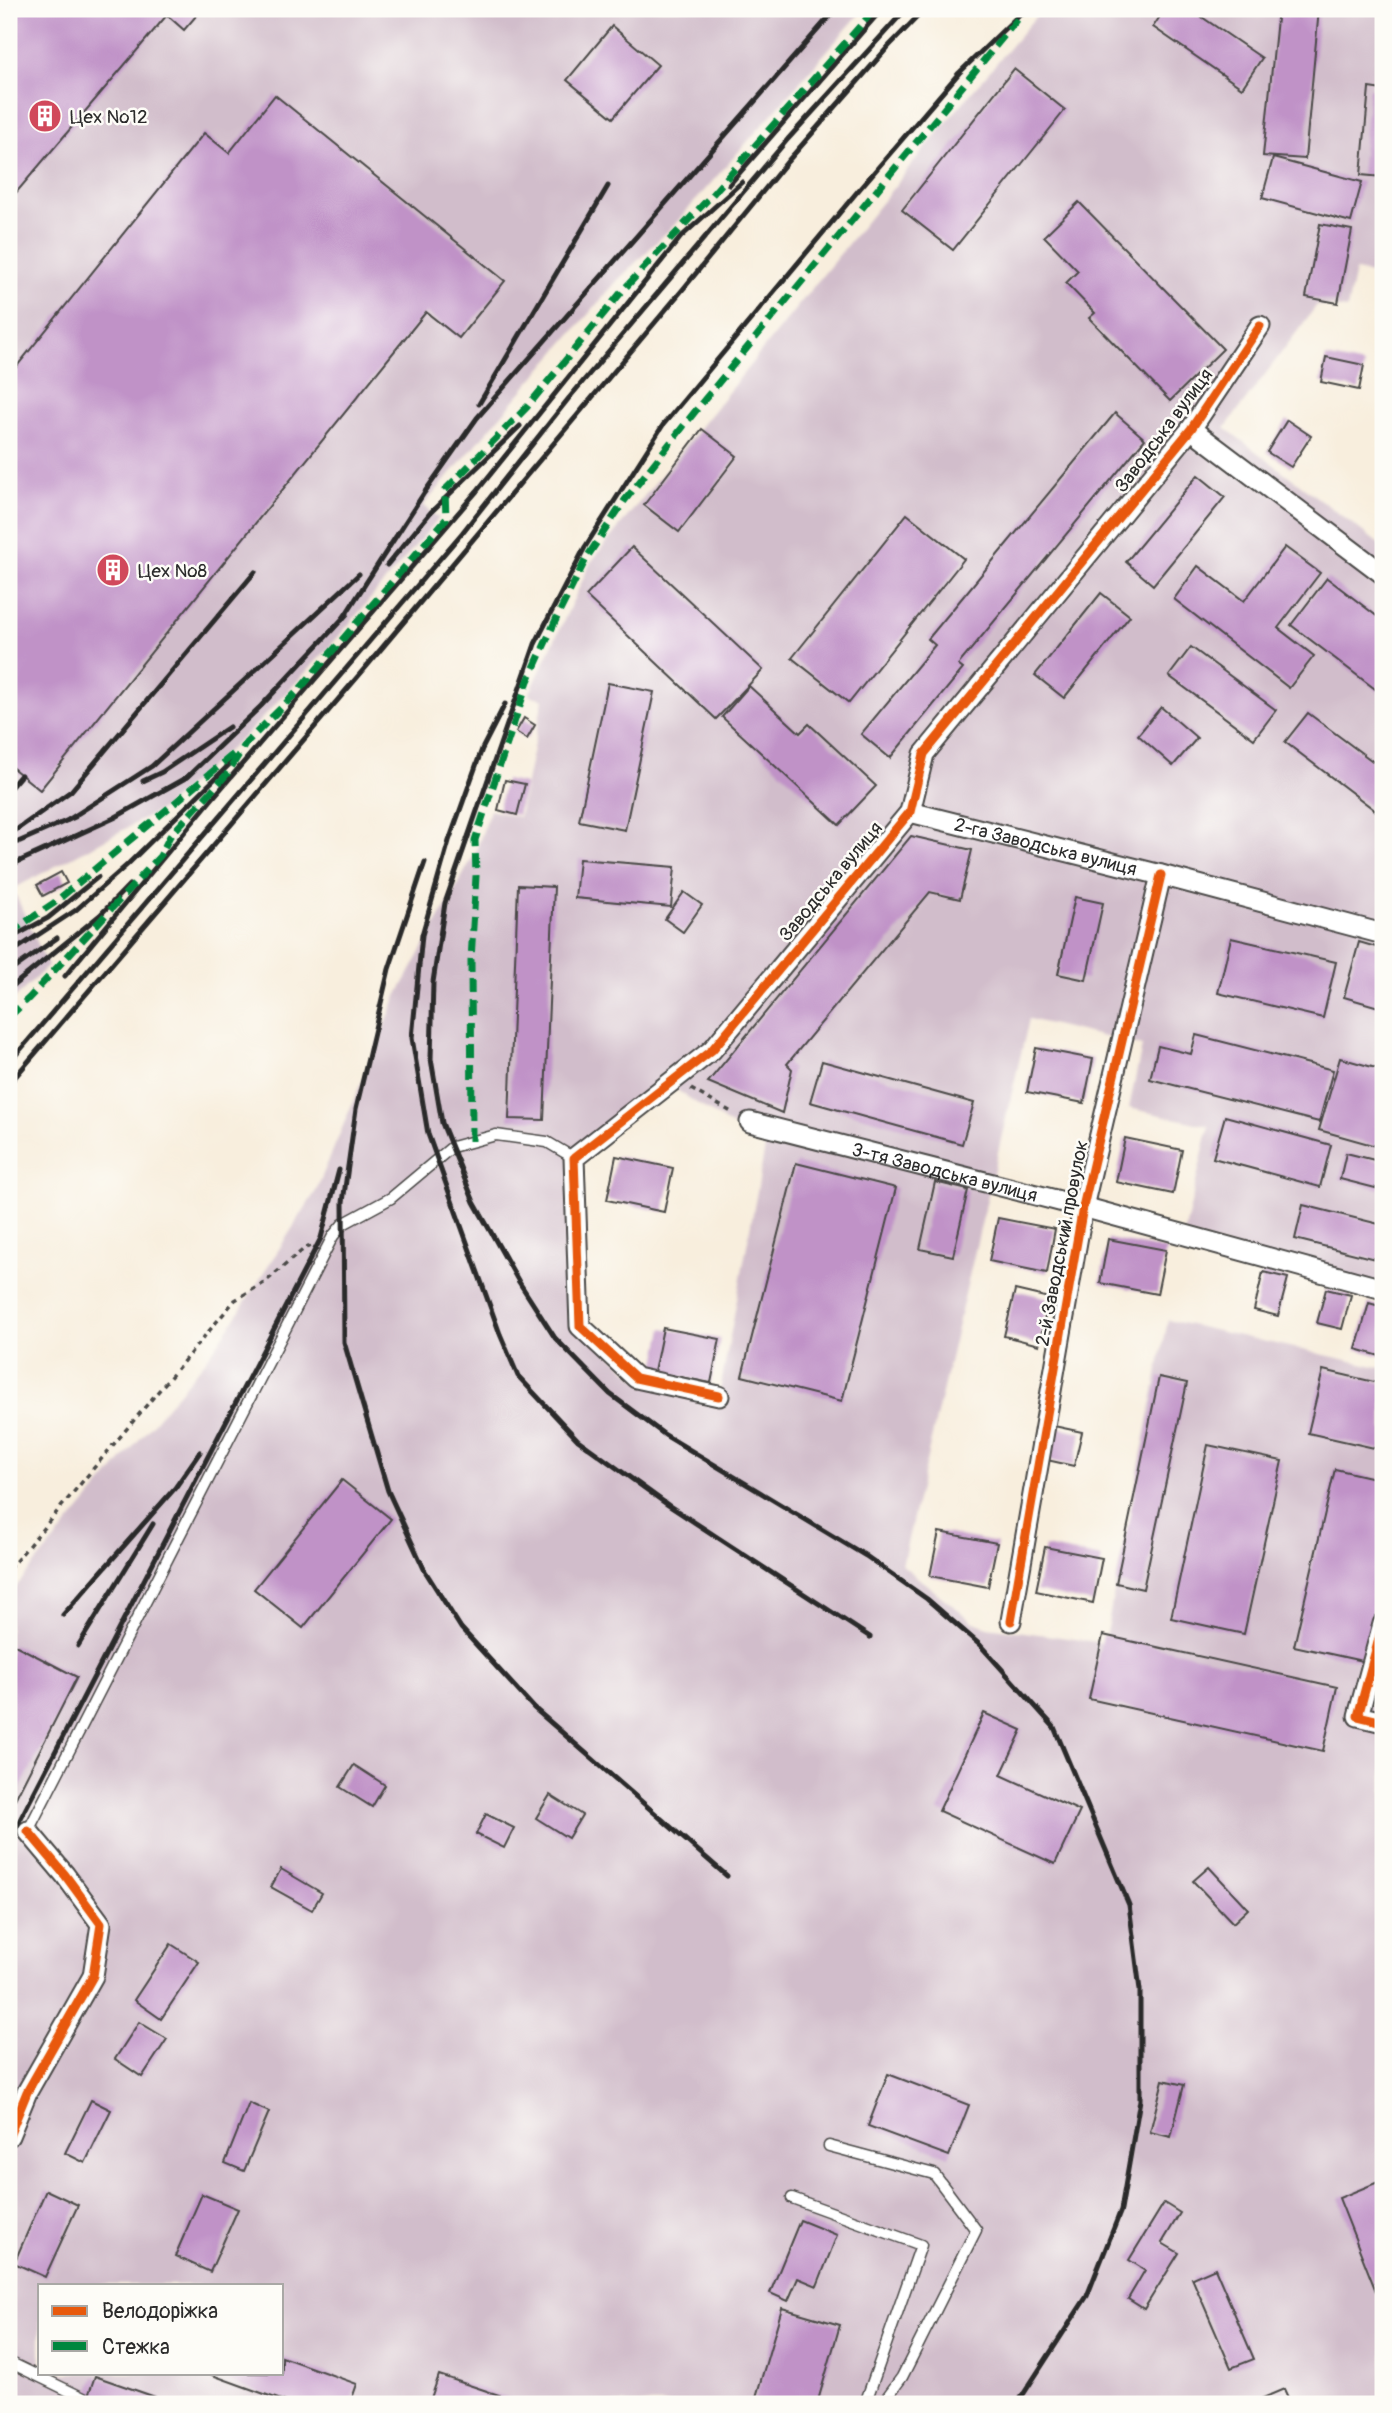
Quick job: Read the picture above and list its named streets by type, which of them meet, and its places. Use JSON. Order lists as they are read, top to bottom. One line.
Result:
{"streets":{"street":["Заводська вулиця","2-га Заводська вулиця","3-тя Заводська вулиця","2-й Заводський провулок"]},"crossings":[["Заводська вулиця","2-га Заводська вулиця"],["2-га Заводська вулиця","2-й Заводський провулок"],["3-тя Заводська вулиця","2-й Заводський провулок"]],"places":{"building":["Цех №12","Цех №8"]},"legend":["Велодоріжка","Стежка"]}
